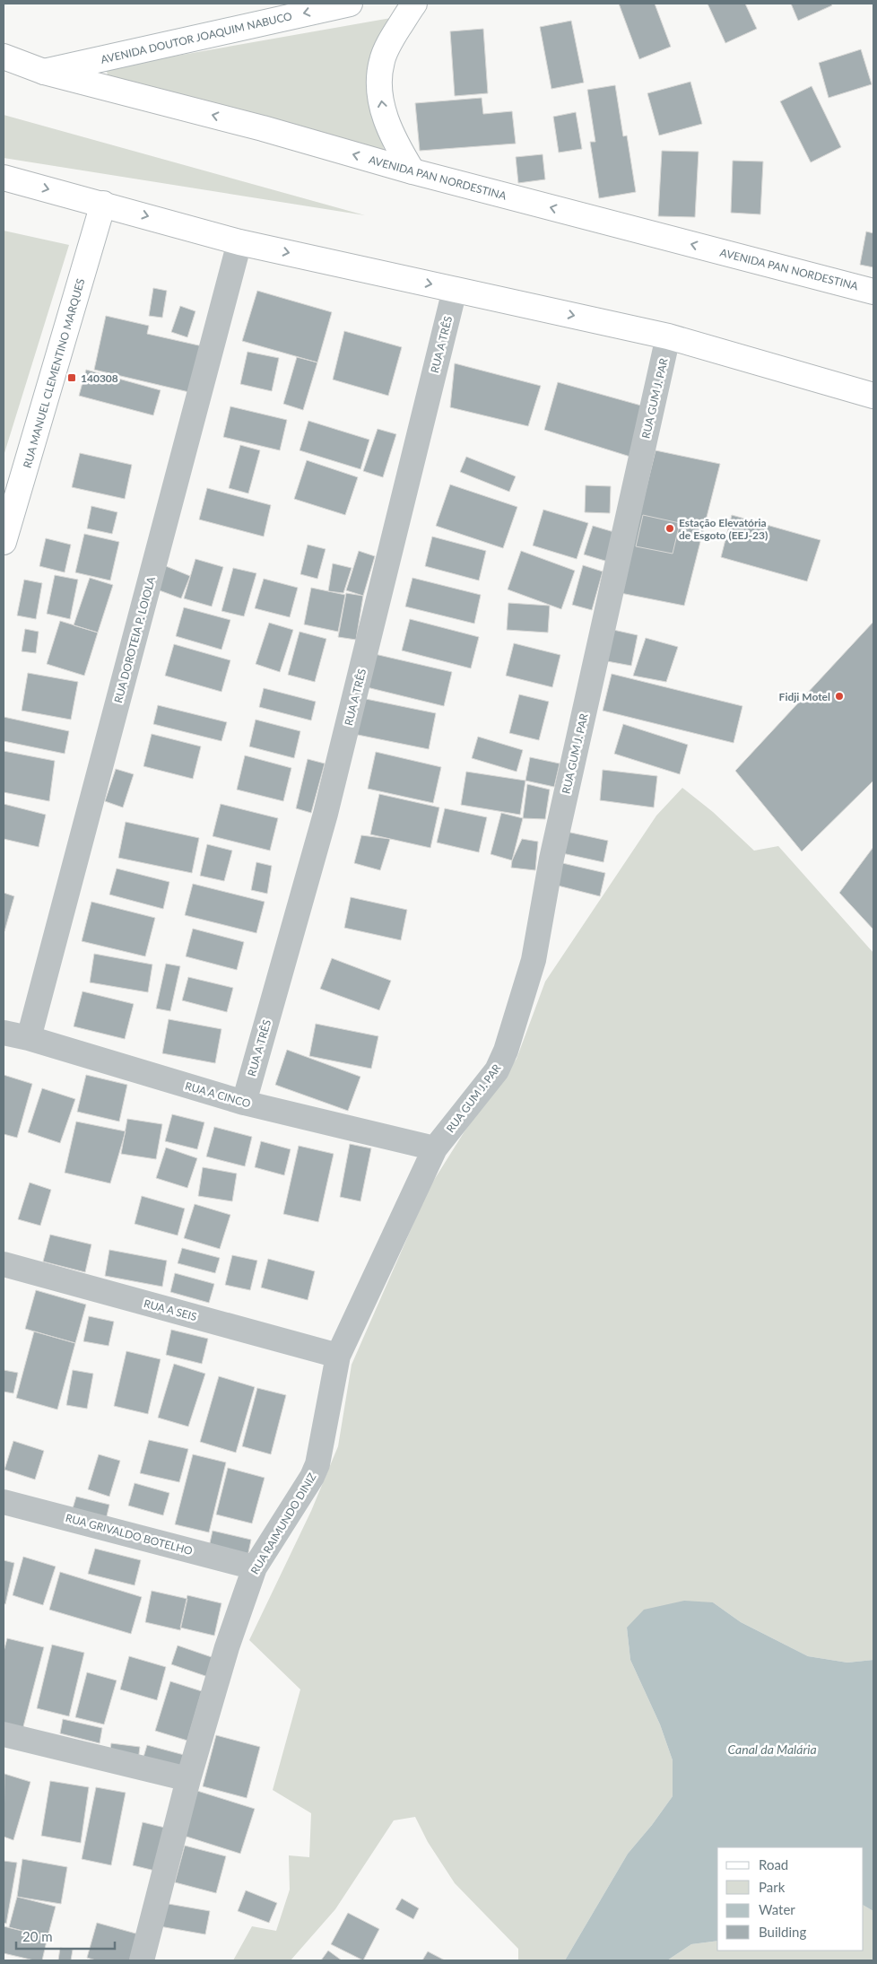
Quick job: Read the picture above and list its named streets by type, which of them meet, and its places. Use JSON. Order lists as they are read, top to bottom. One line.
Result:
{"streets":{"main road":["AVENIDA DOUTOR JOAQUIM NABUCO","AVENIDA PAN NORDESTINA","RUA MANUEL CLEMENTINO MARQUES"],"street":["RUA A TRÊS","RUA GUM J. PAR","RUA DOROTEIA P. LOIOLA","RUA A CINCO","RUA A SEIS","RUA RAIMUNDO DINIZ","RUA GRIVALDO BOTELHO"]},"crossings":[["AVENIDA DOUTOR JOAQUIM NABUCO","AVENIDA PAN NORDESTINA"],["RUA A TRÊS","RUA A CINCO"],["RUA GUM J. PAR","RUA A CINCO"],["RUA GUM J. PAR","RUA RAIMUNDO DINIZ"],["RUA DOROTEIA P. LOIOLA","RUA A CINCO"],["RUA A CINCO","RUA RAIMUNDO DINIZ"],["RUA A SEIS","RUA RAIMUNDO DINIZ"],["RUA RAIMUNDO DINIZ","RUA GRIVALDO BOTELHO"]],"one_way":["AVENIDA DOUTOR JOAQUIM NABUCO"],"water":["Canal da Malária"],"places":{"transit":["140308"],"other":["Estação Elevatória de Esgoto (EEJ-23)","Fidji Motel"]},"legend":["Road","Park","Water","Building"],"scale_bar":"20 m"}
